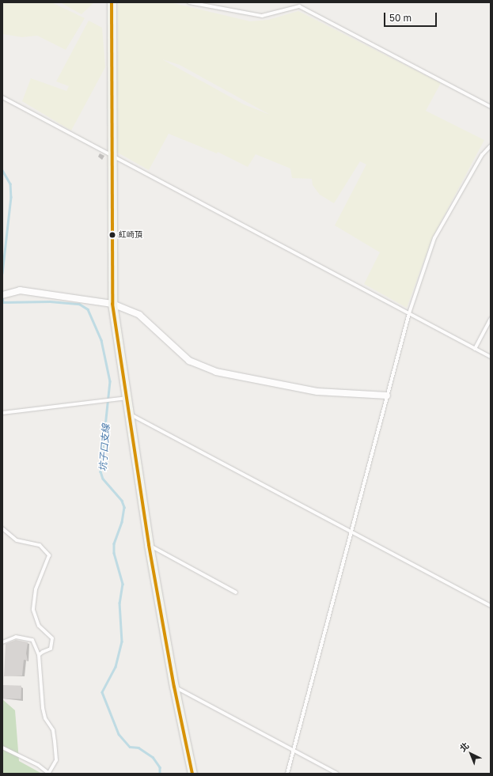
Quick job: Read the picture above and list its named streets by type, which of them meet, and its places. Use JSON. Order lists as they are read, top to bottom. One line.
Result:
{"water":["坑子口支線"],"places":["紅崎頂"],"scale_bar":"50 m","north":"top left"}
